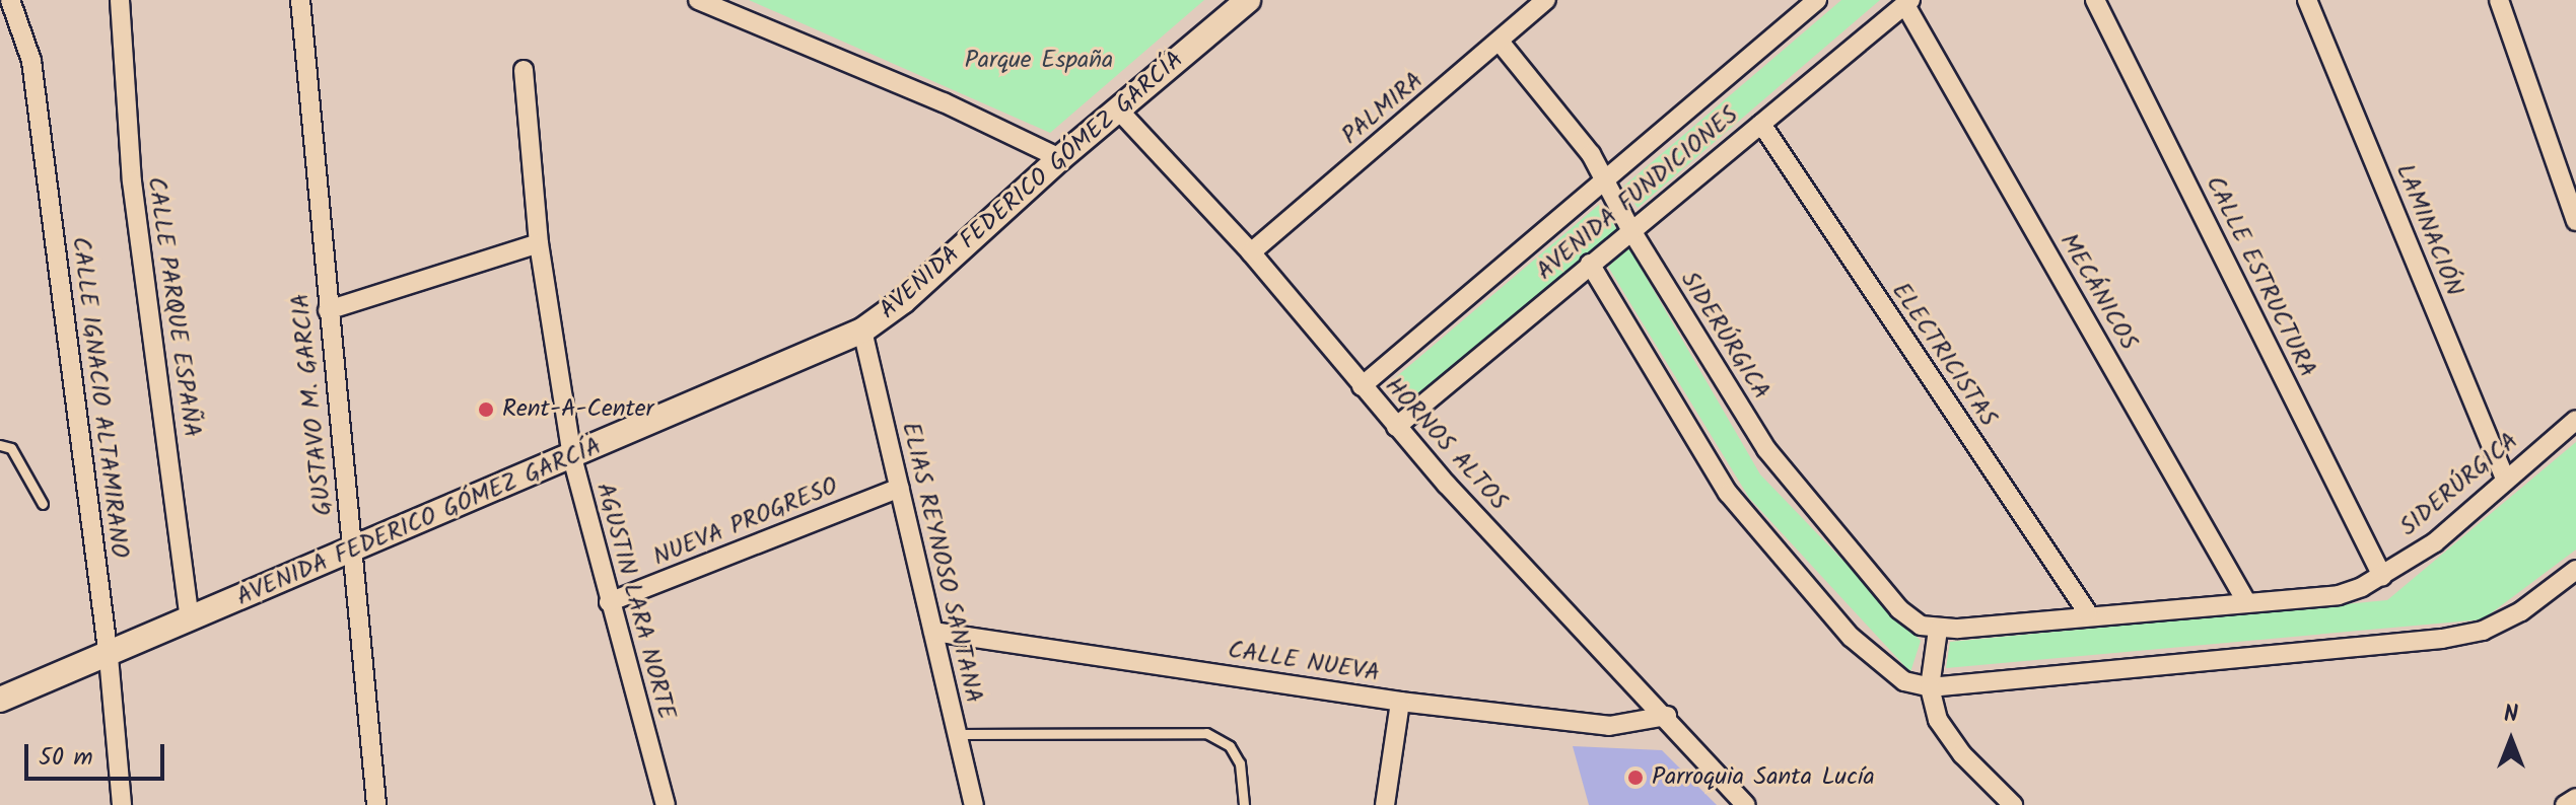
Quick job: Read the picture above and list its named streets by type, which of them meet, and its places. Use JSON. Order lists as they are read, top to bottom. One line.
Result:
{"streets":{"street":["PALMIRA","AVENIDA FEDERICO GÓMEZ GARCÍA","AVENIDA FUNDICIONES","LAMINACIÓN","CALLE ESTRUCTURA","MECÁNICOS","CALLE PARQUE ESPAÑA","SIDERÚRGICA","ELECTRICISTAS","CALLE IGNACIO ALTAMIRANO","GUSTAVO M. GARCIA","HORNOS ALTOS","NUEVA PROGRESO","ELIAS REYNOSO SANTANA","AGUSTIN LARA NORTE","CALLE NUEVA"]},"crossings":[["PALMIRA","SIDERÚRGICA"],["PALMIRA","HORNOS ALTOS"],["AVENIDA FEDERICO GÓMEZ GARCÍA","CALLE PARQUE ESPAÑA"],["AVENIDA FEDERICO GÓMEZ GARCÍA","CALLE IGNACIO ALTAMIRANO"],["AVENIDA FEDERICO GÓMEZ GARCÍA","GUSTAVO M. GARCIA"],["AVENIDA FEDERICO GÓMEZ GARCÍA","HORNOS ALTOS"],["AVENIDA FEDERICO GÓMEZ GARCÍA","ELIAS REYNOSO SANTANA"],["AVENIDA FEDERICO GÓMEZ GARCÍA","AGUSTIN LARA NORTE"],["AVENIDA FUNDICIONES","MECÁNICOS"],["AVENIDA FUNDICIONES","SIDERÚRGICA"],["AVENIDA FUNDICIONES","ELECTRICISTAS"],["AVENIDA FUNDICIONES","HORNOS ALTOS"],["LAMINACIÓN","SIDERÚRGICA"],["CALLE ESTRUCTURA","SIDERÚRGICA"],["MECÁNICOS","SIDERÚRGICA"],["SIDERÚRGICA","ELECTRICISTAS"],["HORNOS ALTOS","CALLE NUEVA"],["NUEVA PROGRESO","ELIAS REYNOSO SANTANA"],["NUEVA PROGRESO","AGUSTIN LARA NORTE"],["ELIAS REYNOSO SANTANA","CALLE NUEVA"]],"parks":["Parque España"],"places":["Rent-A-Center","Parroquia Santa Lucía"],"scale_bar":"50 m","north":"top"}
